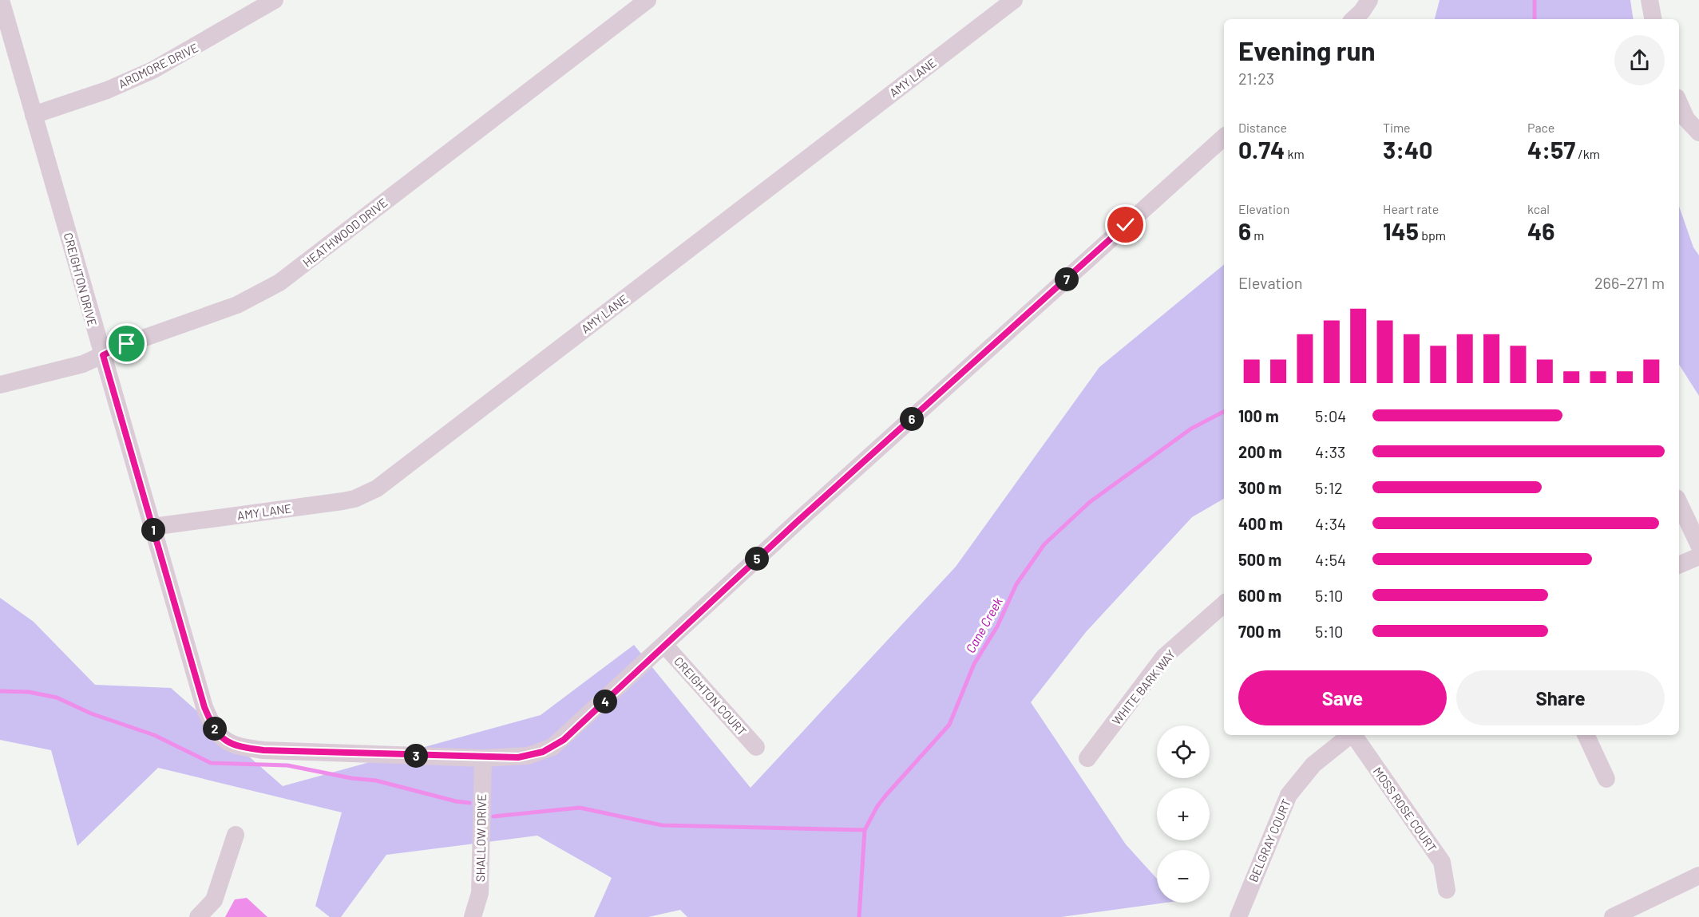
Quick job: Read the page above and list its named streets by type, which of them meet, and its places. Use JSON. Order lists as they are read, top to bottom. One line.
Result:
{"streets":{"street":["ARDMORE DRIVE","AMY LANE","HEATHWOOD DRIVE","CREIGHTON DRIVE","WHITE BARK WAY","CREIGHTON COURT","MOSS ROSE COURT","SHALLOW DRIVE","BELGRAY COURT"]},"crossings":[["ARDMORE DRIVE","CREIGHTON DRIVE"],["AMY LANE","CREIGHTON DRIVE"],["HEATHWOOD DRIVE","CREIGHTON DRIVE"],["CREIGHTON DRIVE","CREIGHTON COURT"],["CREIGHTON DRIVE","SHALLOW DRIVE"]],"water":["Cane Creek"],"page":{"heading":["Evening run","21:23"],"stats":[["Distance","0.74 km"],["Time","3:40"],["Pace","4:57 /km"],["Elevation","6 m"],["Heart rate","145 bpm"],["kcal","46"]],"chart":["Elevation","266–271 m"],"pins":["7","6","1","5","4","2","3"],"list":[{"name":"100 m","note":"5:04"},{"name":"200 m","note":"4:33"},{"name":"300 m","note":"5:12"},{"name":"400 m","note":"4:34"},{"name":"500 m","note":"4:54"},{"name":"600 m","note":"5:10"},{"name":"700 m","note":"5:10"}],"buttons":["Save","Share"],"map_buttons":["+","−"]}}
